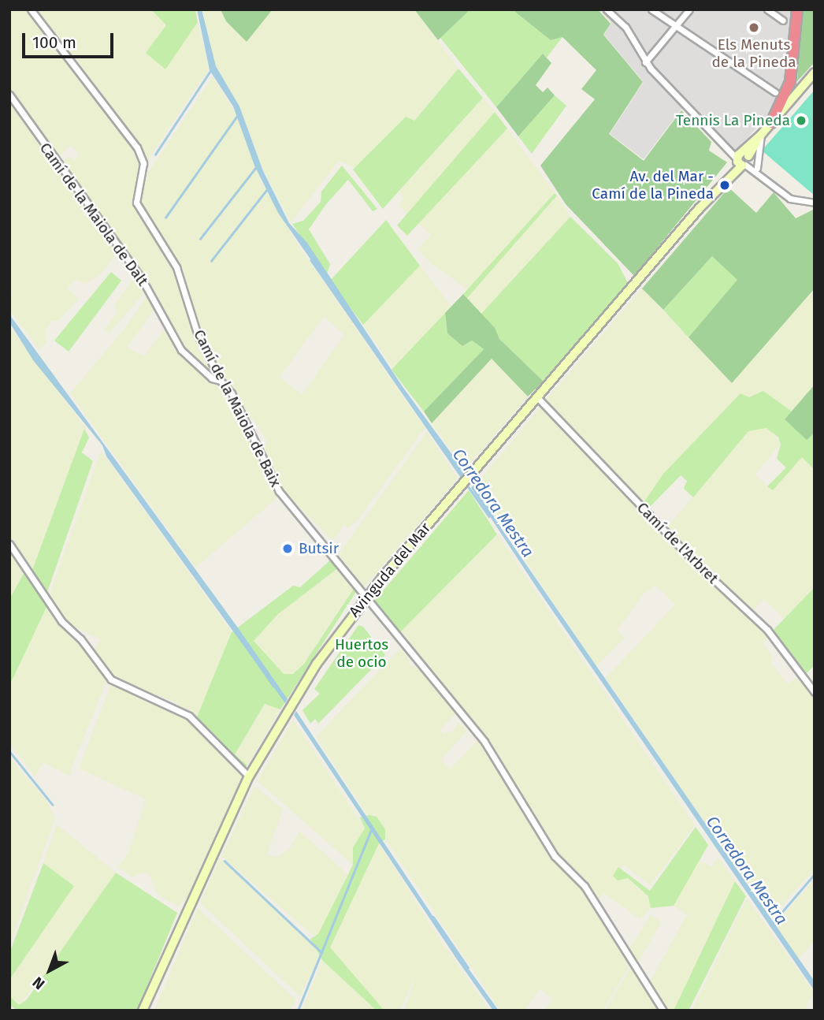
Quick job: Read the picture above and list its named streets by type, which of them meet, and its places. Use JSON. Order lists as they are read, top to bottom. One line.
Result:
{"streets":{"street":["Camí de la Maiola de Dalt","Camí de la Maiola de Baix","Camí de l'Arbret","Avinguda del Mar"]},"crossings":[["Camí de la Maiola de Dalt","Camí de la Maiola de Baix"],["Camí de la Maiola de Baix","Avinguda del Mar"],["Camí de l'Arbret","Avinguda del Mar"]],"water":["Corredora Mestra"],"parks":["Huertos de ocio"],"places":["Els Menuts de la Pineda","Tennis La Pineda","Av. del Mar - Camí de la Pineda","Butsir"],"scale_bar":"100 m","north":"bottom left"}
